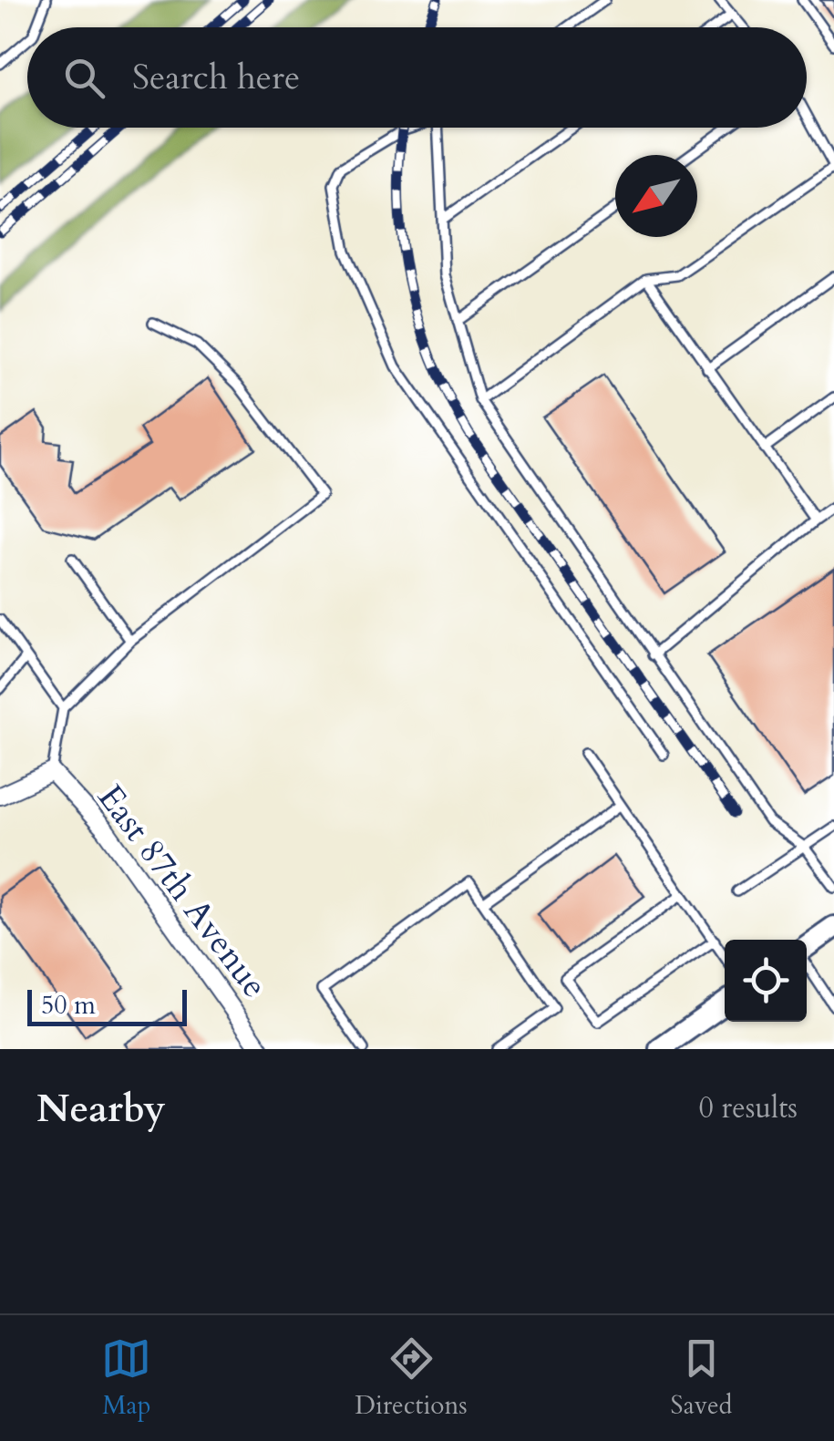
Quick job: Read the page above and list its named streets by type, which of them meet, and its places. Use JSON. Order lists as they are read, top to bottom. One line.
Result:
{"streets":{"street":["East 87th Avenue"]},"scale_bar":"50 m","north":"bottom left","page":{"search":"Search here","scale":"50 m","heading":["Nearby","0 results"],"nav":["Map","Directions","Saved"]}}
